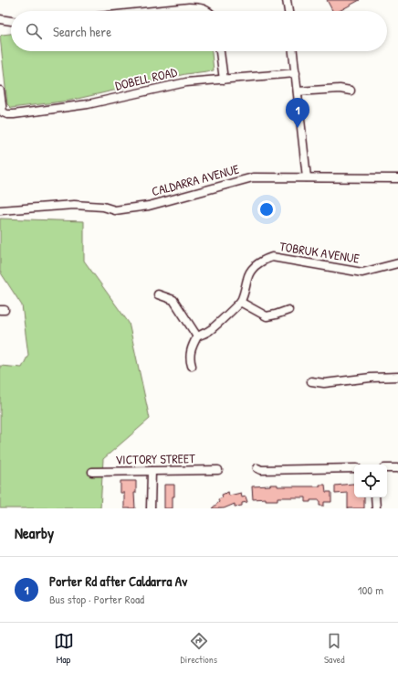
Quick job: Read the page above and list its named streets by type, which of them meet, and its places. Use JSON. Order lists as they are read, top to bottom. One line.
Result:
{"streets":{"street":["DOBELL ROAD","CALDARRA AVENUE","TOBRUK AVENUE","VICTORY STREET"]},"page":{"search":"Search here","pins":"1","heading":"Nearby","list":[{"mark":"1","name":"Porter Rd after Caldarra Av","note":"Bus stop · Porter Road","value":"100 m"}],"nav":["Map","Directions","Saved"]}}
